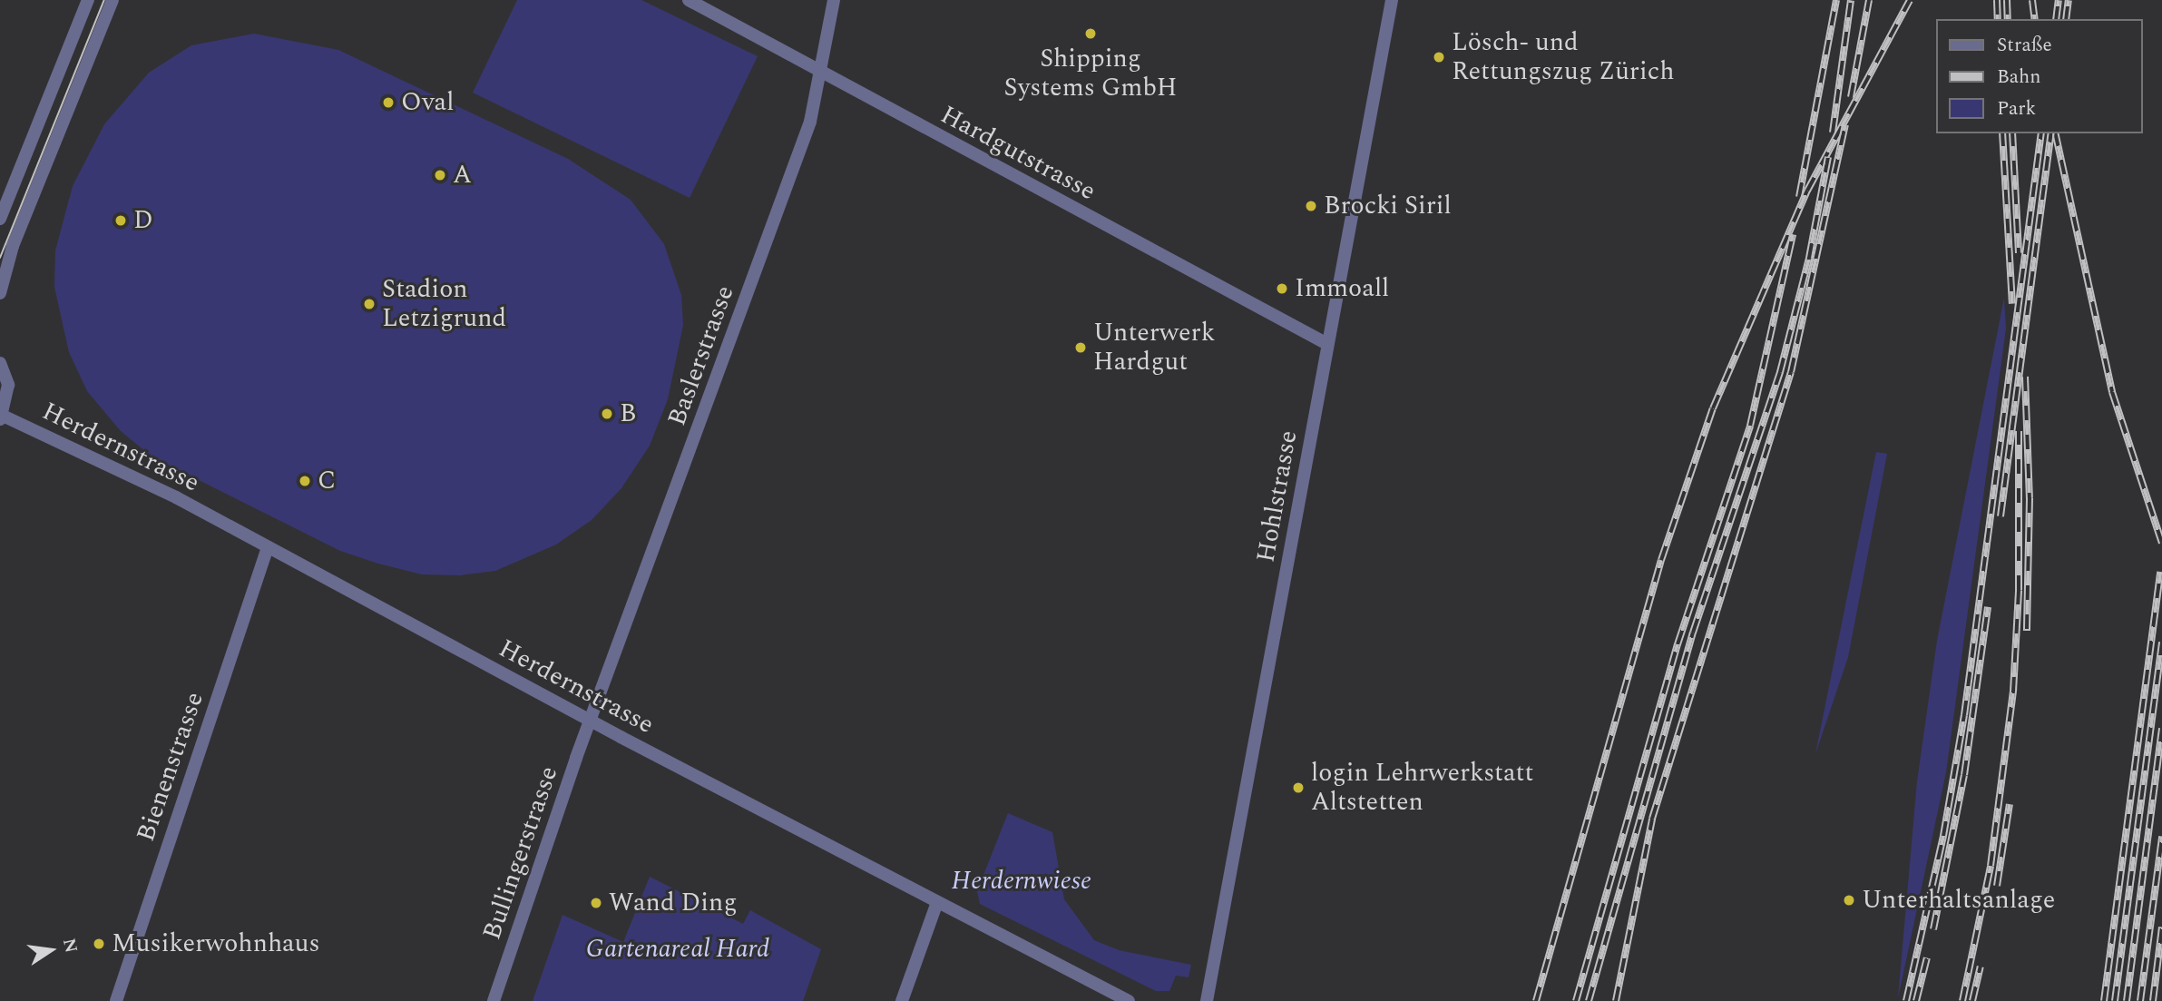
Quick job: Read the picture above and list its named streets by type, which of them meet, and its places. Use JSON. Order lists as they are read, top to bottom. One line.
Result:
{"streets":{"street":["Hardgutstrasse","Baslerstrasse","Herdernstrasse","Hohlstrasse","Bienenstrasse","Bullingerstrasse"]},"crossings":[["Hardgutstrasse","Baslerstrasse"],["Hardgutstrasse","Hohlstrasse"],["Baslerstrasse","Herdernstrasse"],["Baslerstrasse","Bullingerstrasse"],["Herdernstrasse","Bienenstrasse"],["Herdernstrasse","Bullingerstrasse"]],"parks":["Herdernwiese","Gartenareal Hard"],"places":["Shipping Systems GmbH","Lösch- und Rettungszug Zürich","Oval","A","Brocki Siril","D","Immoall","Stadion Letzigrund","Unterwerk Hardgut","B","C","login Lehrwerkstatt Altstetten","Unterhaltsanlage","Wand Ding","Musikerwohnhaus"],"legend":["Straße","Bahn","Park"],"north":"right"}
